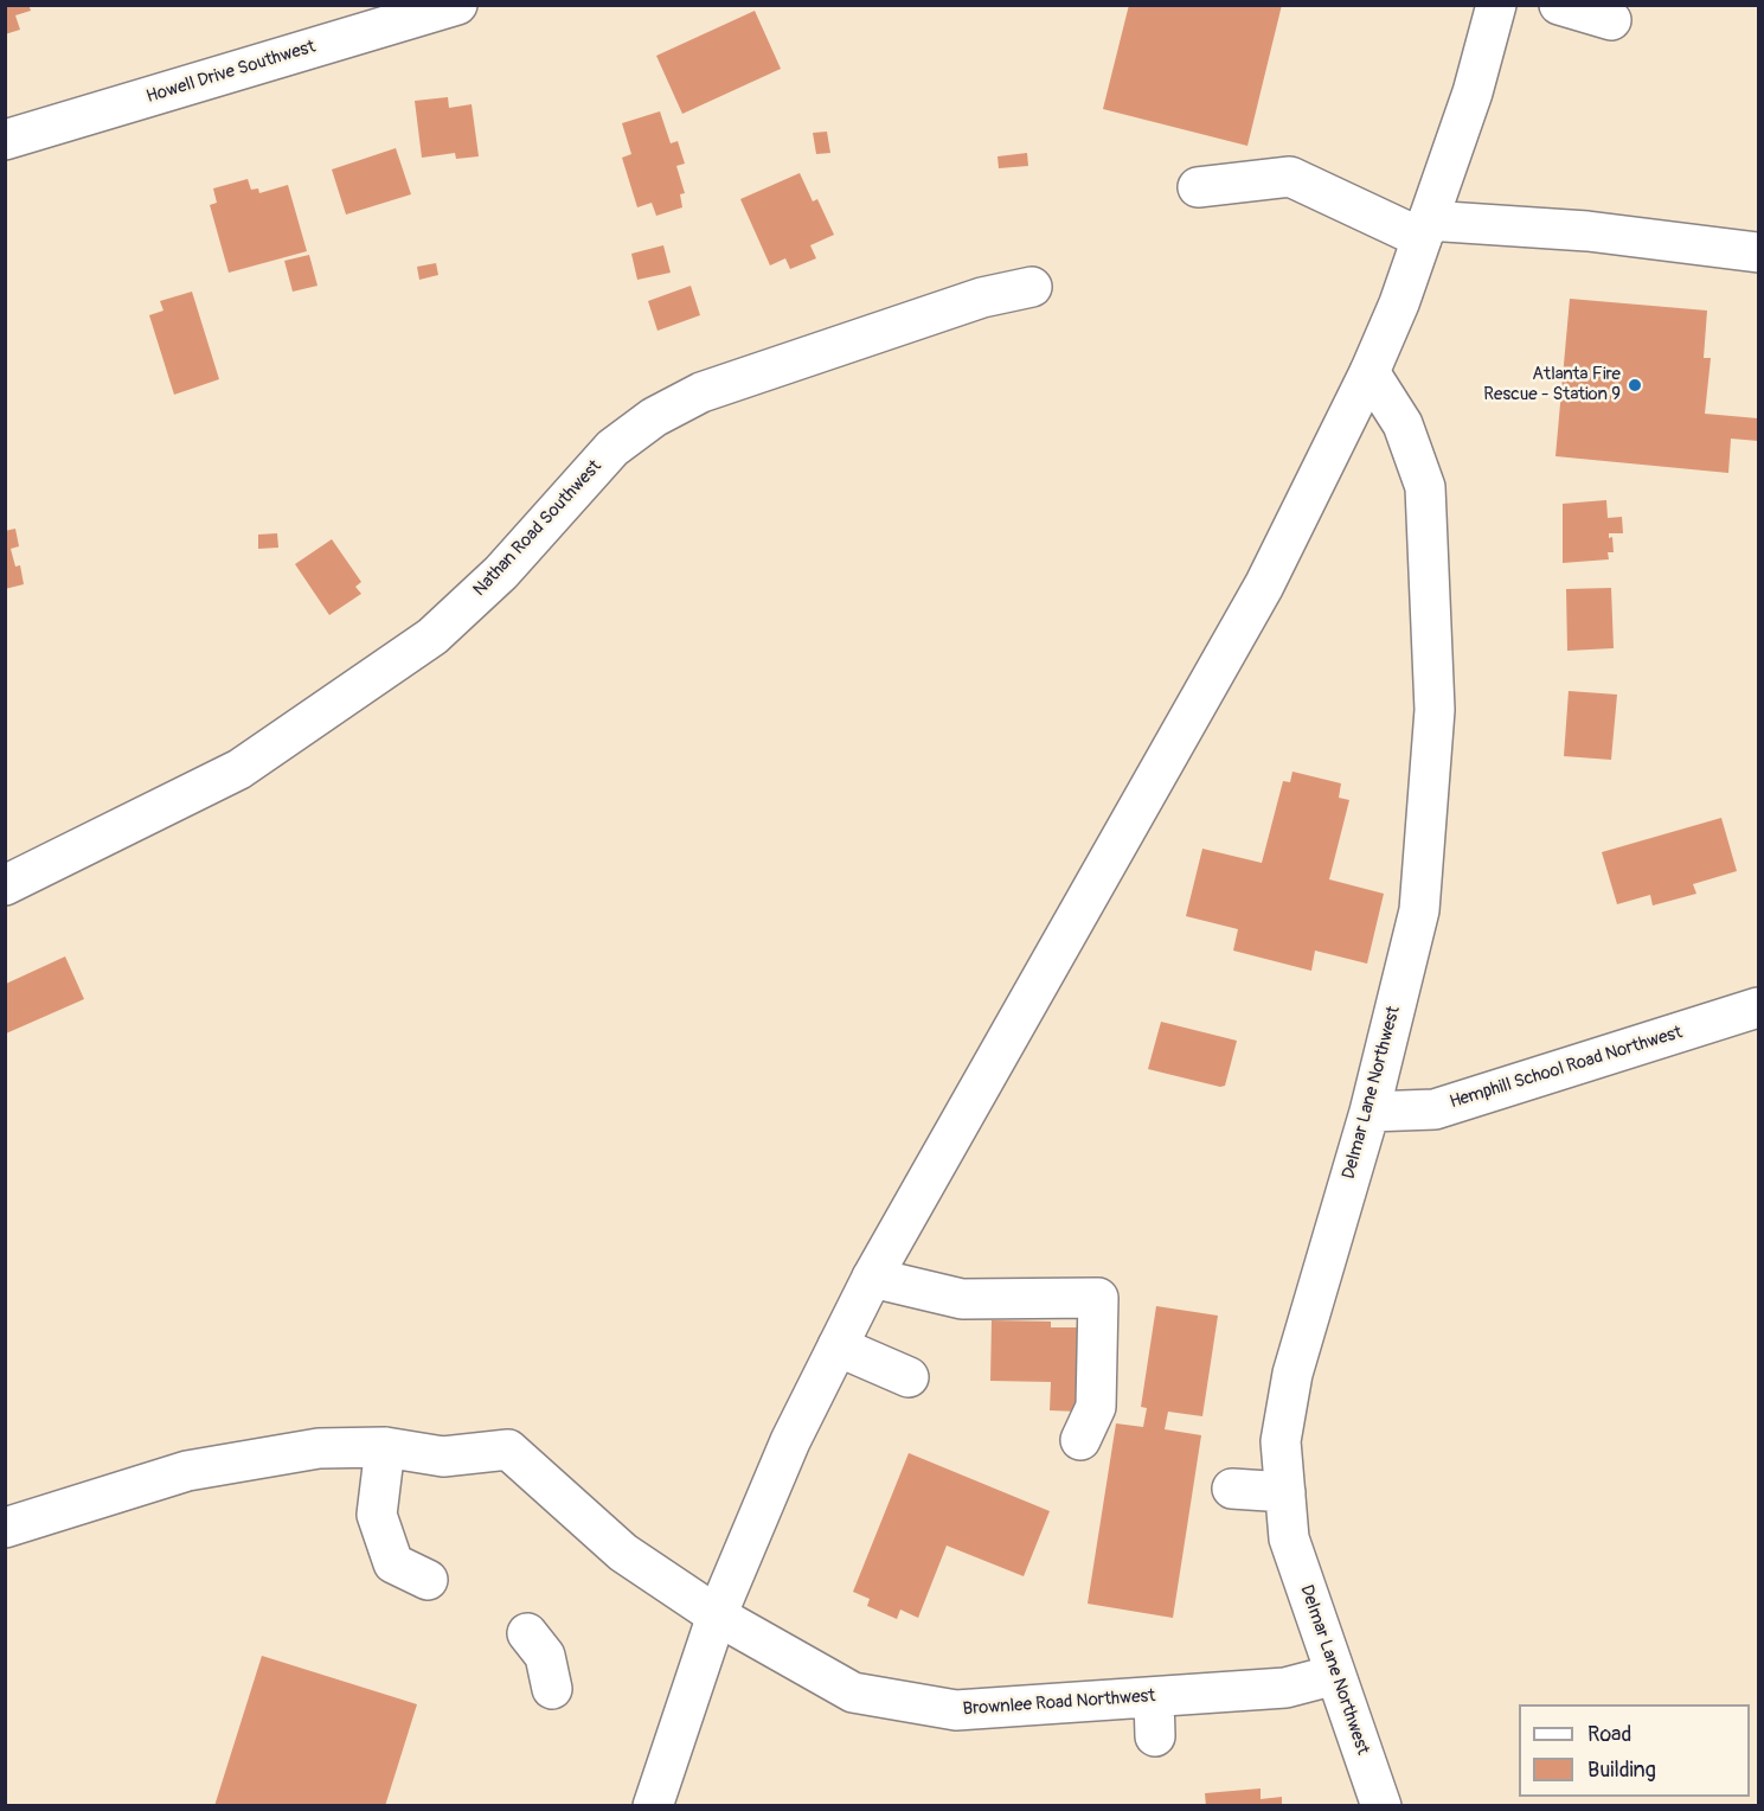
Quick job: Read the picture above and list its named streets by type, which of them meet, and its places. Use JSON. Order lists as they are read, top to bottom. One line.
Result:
{"streets":{"street":["Howell Drive Southwest","Nathan Road Southwest","Hemphill School Road Northwest","Delmar Lane Northwest","Brownlee Road Northwest"]},"crossings":[["Hemphill School Road Northwest","Delmar Lane Northwest"],["Delmar Lane Northwest","Brownlee Road Northwest"]],"places":["Atlanta Fire Rescue - Station 9"],"legend":["Road","Building"]}
